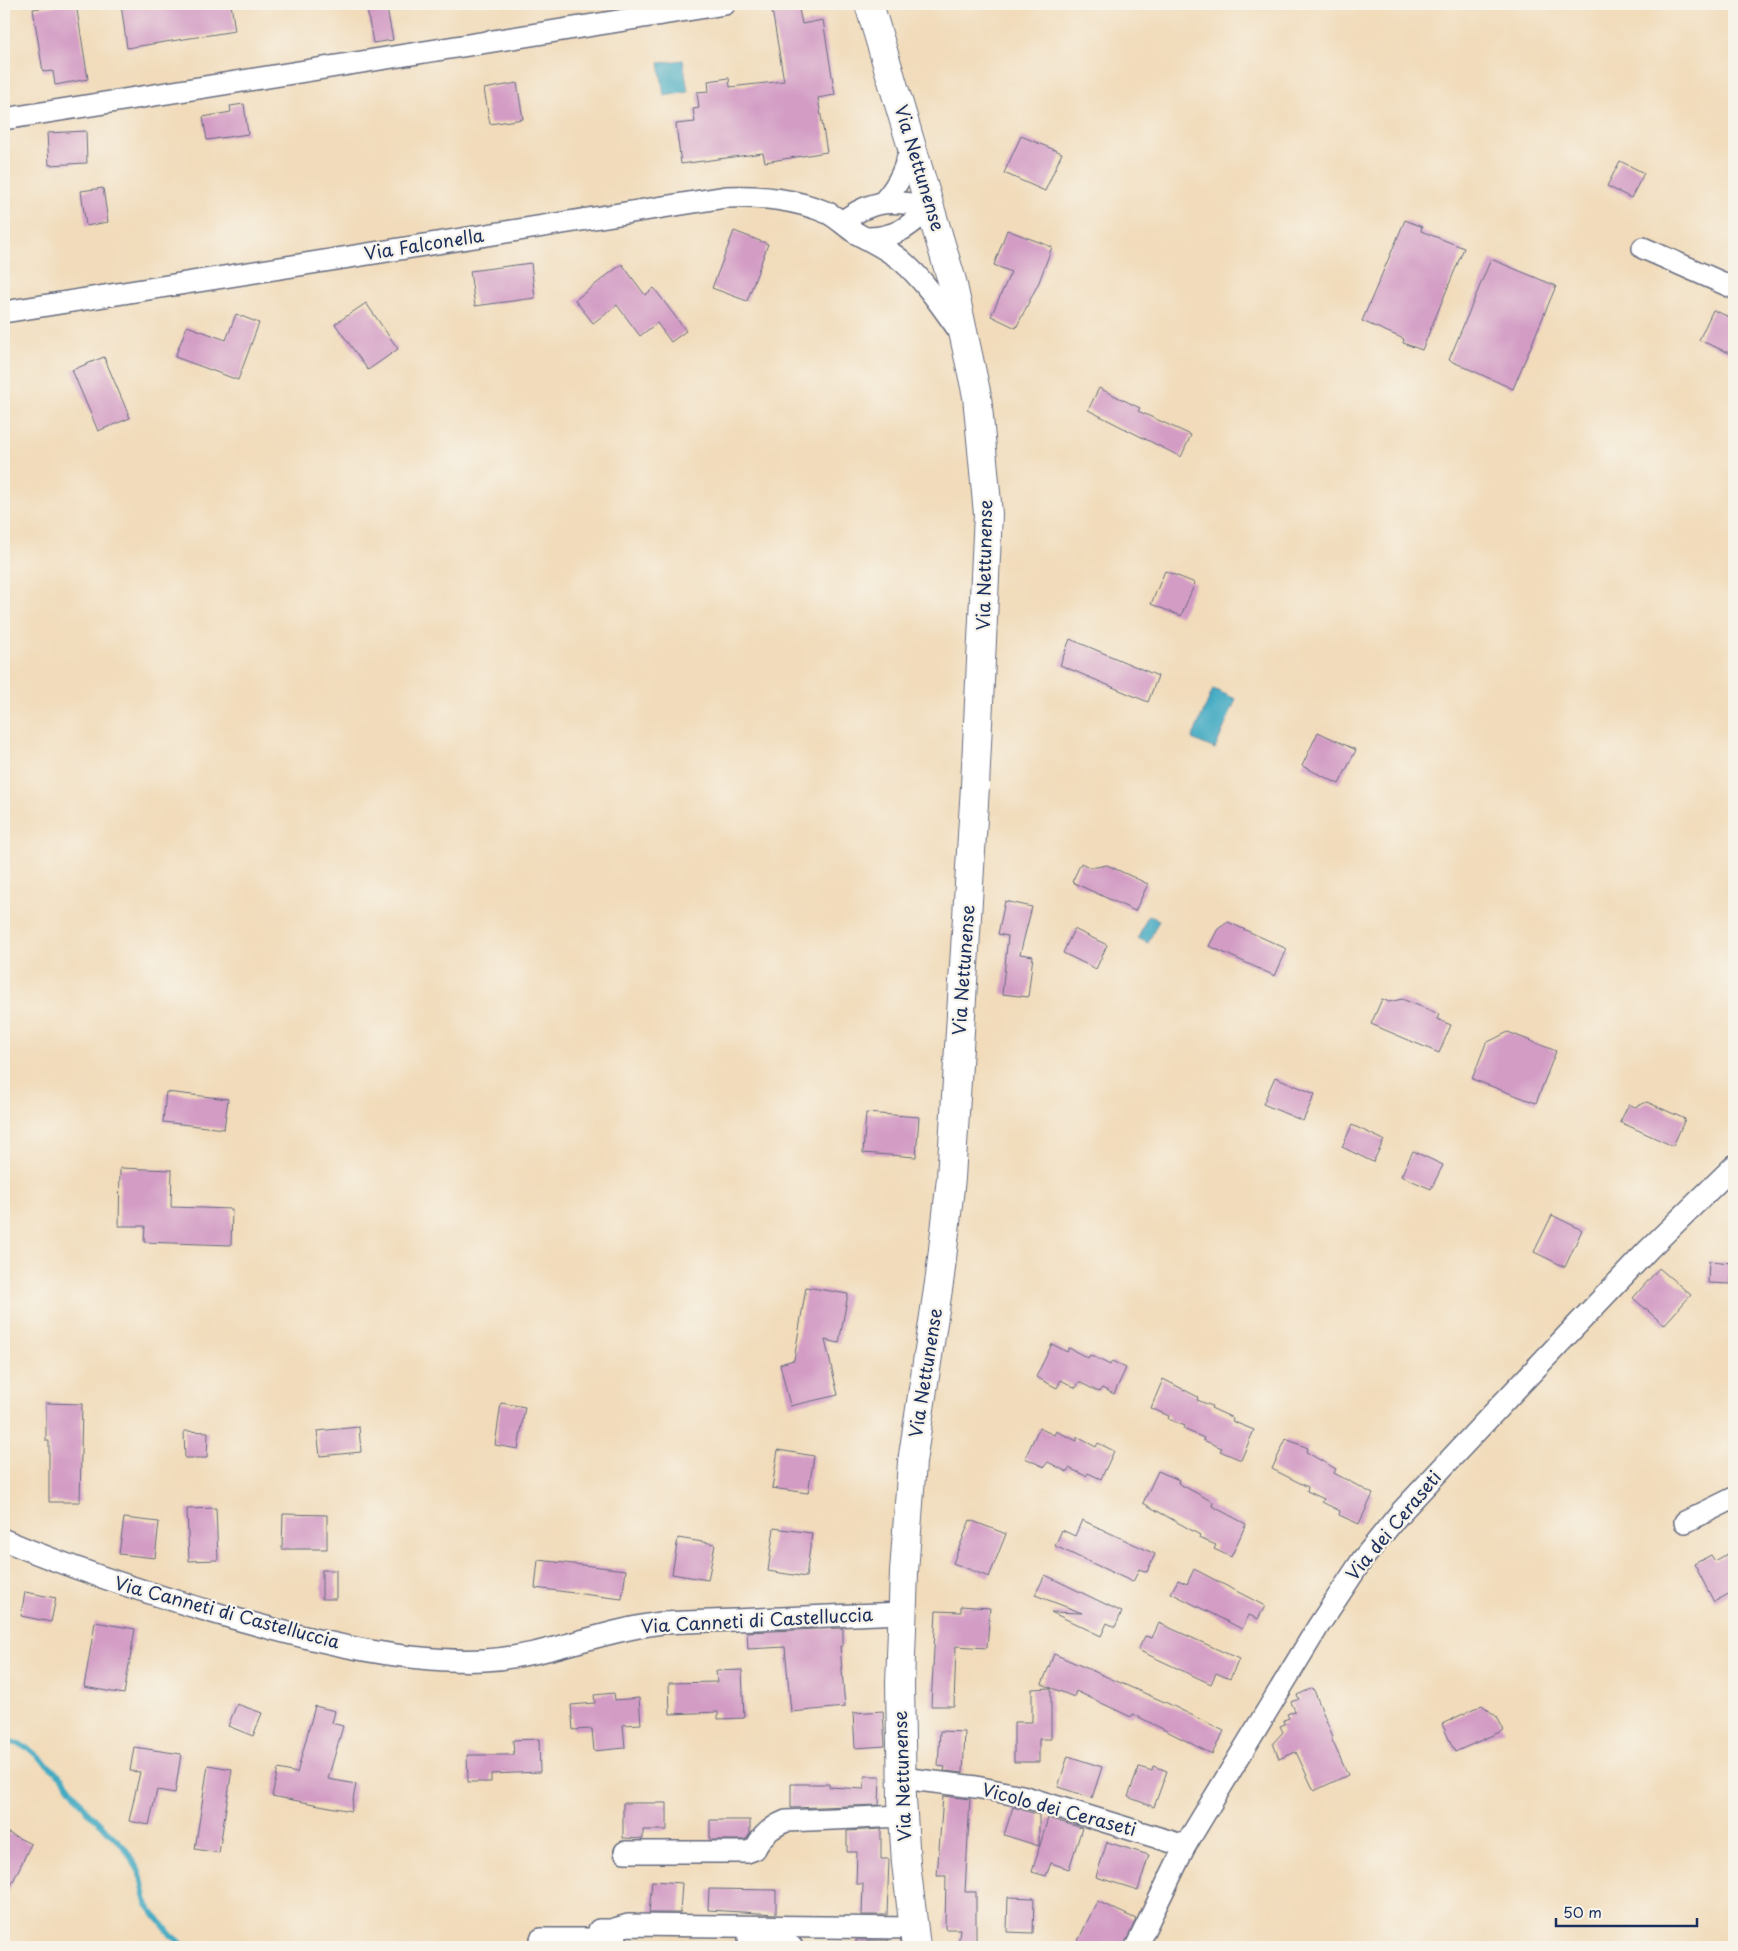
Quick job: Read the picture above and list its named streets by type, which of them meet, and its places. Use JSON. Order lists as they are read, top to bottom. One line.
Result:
{"streets":{"main road":["Via Nettunense"],"street":["Via Falconella","Via dei Ceraseti","Via Canneti di Castelluccia","Vicolo dei Ceraseti"]},"crossings":[["Via Nettunense","Via Falconella"],["Via Nettunense","Via Canneti di Castelluccia"],["Via Nettunense","Vicolo dei Ceraseti"],["Via dei Ceraseti","Vicolo dei Ceraseti"]],"scale_bar":"50 m"}
